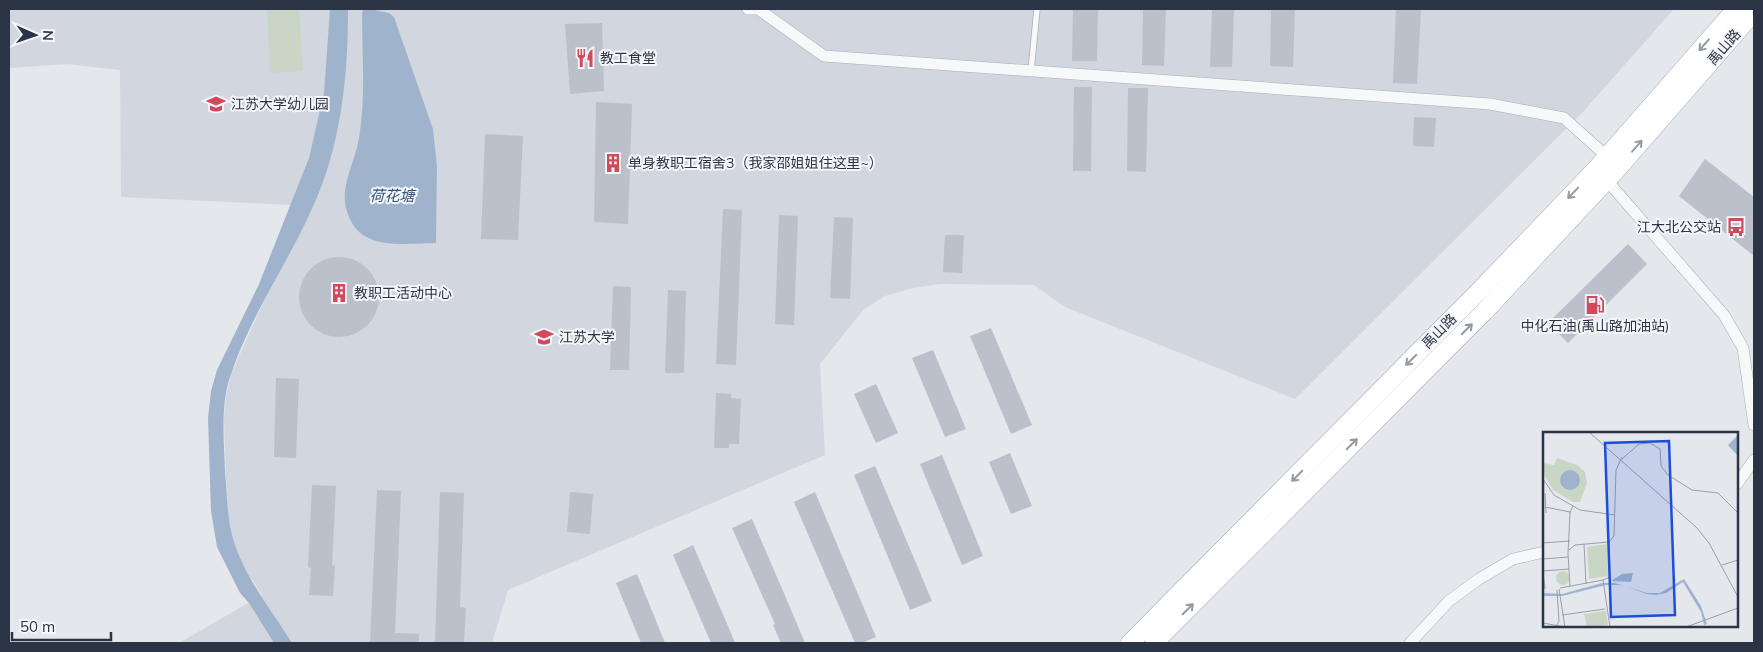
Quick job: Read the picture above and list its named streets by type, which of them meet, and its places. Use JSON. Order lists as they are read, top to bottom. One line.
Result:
{"streets":{"main road":["禹山路"]},"water":["荷花塘"],"places":{"restaurant":["教工食堂"],"school or university":["江苏大学幼儿园","江苏大学"],"building":["单身教职工宿舍3（我家邵姐姐住这里~）","教职工活动中心"],"bus stop":["江大北公交站"],"fuel station":["中化石油(禹山路加油站)"]},"scale_bar":"50 m","north":"right"}
